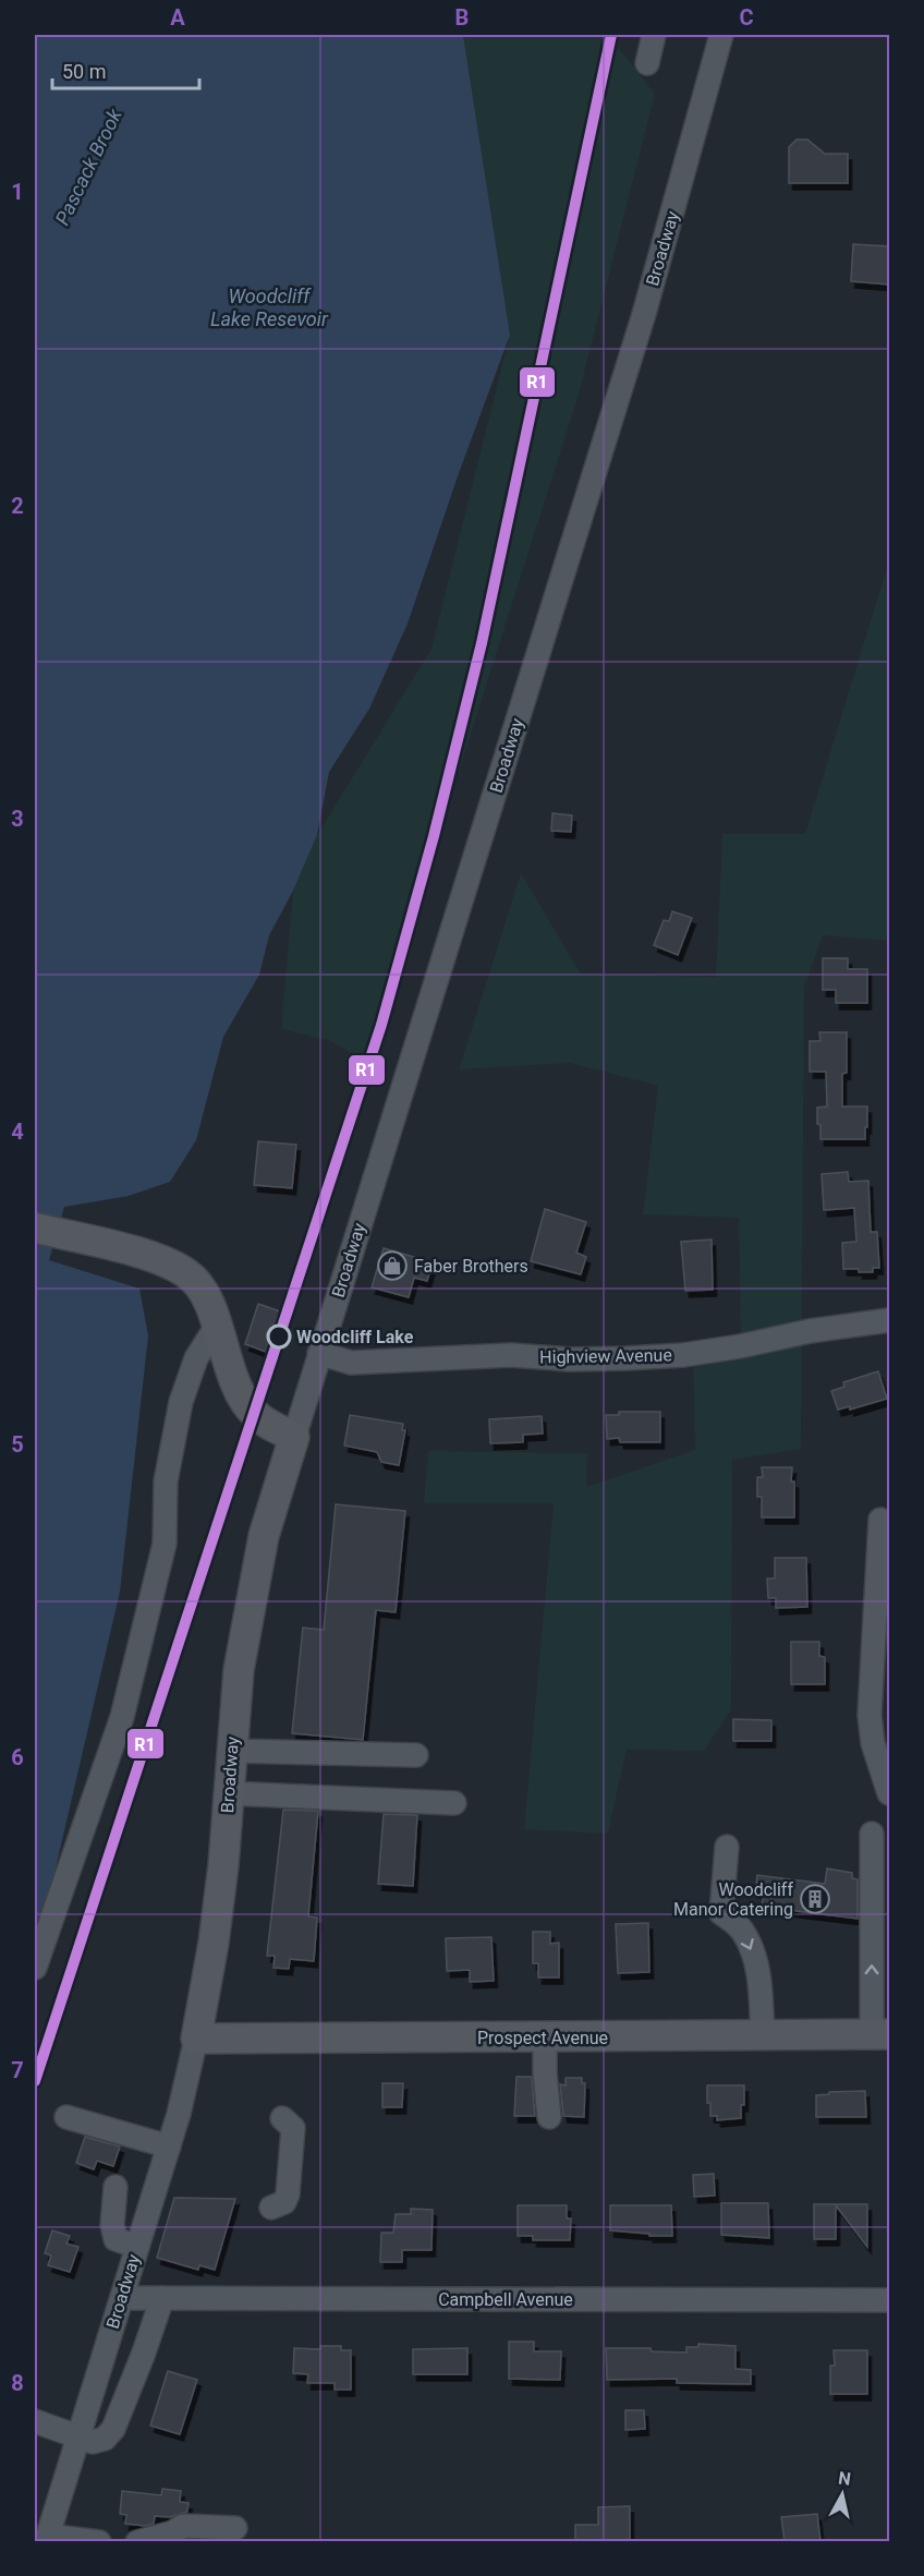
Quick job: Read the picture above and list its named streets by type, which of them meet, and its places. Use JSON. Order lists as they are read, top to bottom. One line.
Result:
{"streets":{"main road":["Broadway","Prospect Avenue"],"street":["Highview Avenue","Campbell Avenue"]},"crossings":[["Broadway","Highview Avenue"],["Broadway","Prospect Avenue"],["Broadway","Campbell Avenue"]],"water":["Pascack Brook","Woodcliff Lake Resevoir"],"places":{"shop":["Faber Brothers"],"other":["Woodcliff Lake"],"building":["Woodcliff Manor Catering"]},"lines":["transit line R1"],"scale_bar":"50 m","north":"top","grid":{"columns":["A","B","C"],"rows":["1","2","3","4","5","6","7","8"]}}
